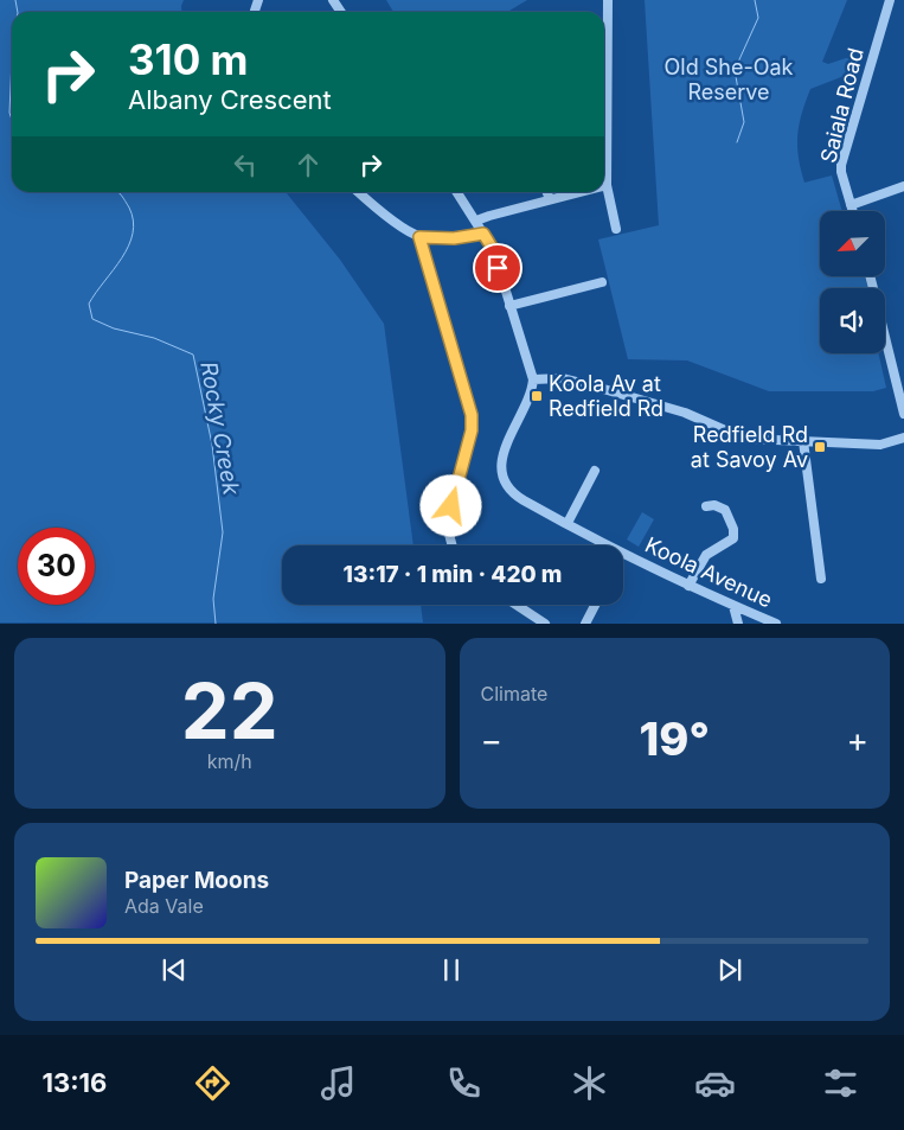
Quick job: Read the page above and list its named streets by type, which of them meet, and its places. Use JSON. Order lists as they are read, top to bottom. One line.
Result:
{"streets":{"street":["Saiala Road","Koola Avenue"]},"water":["Rocky Creek"],"parks":["Old She-Oak Reserve"],"places":{"transit":["Koola Av at Redfield Rd","Redfield Rd at Savoy Av"]},"north":"bottom left","page":{"turn":["310 m","Albany Crescent"],"limit":"30","trip":"13:17 · 1 min · 420 m","tile":[["22","km/h"],"Climate"],"heat":["−","19°","+"],"song":["Paper Moons","Ada Vale"],"tabs":"13:16"}}
